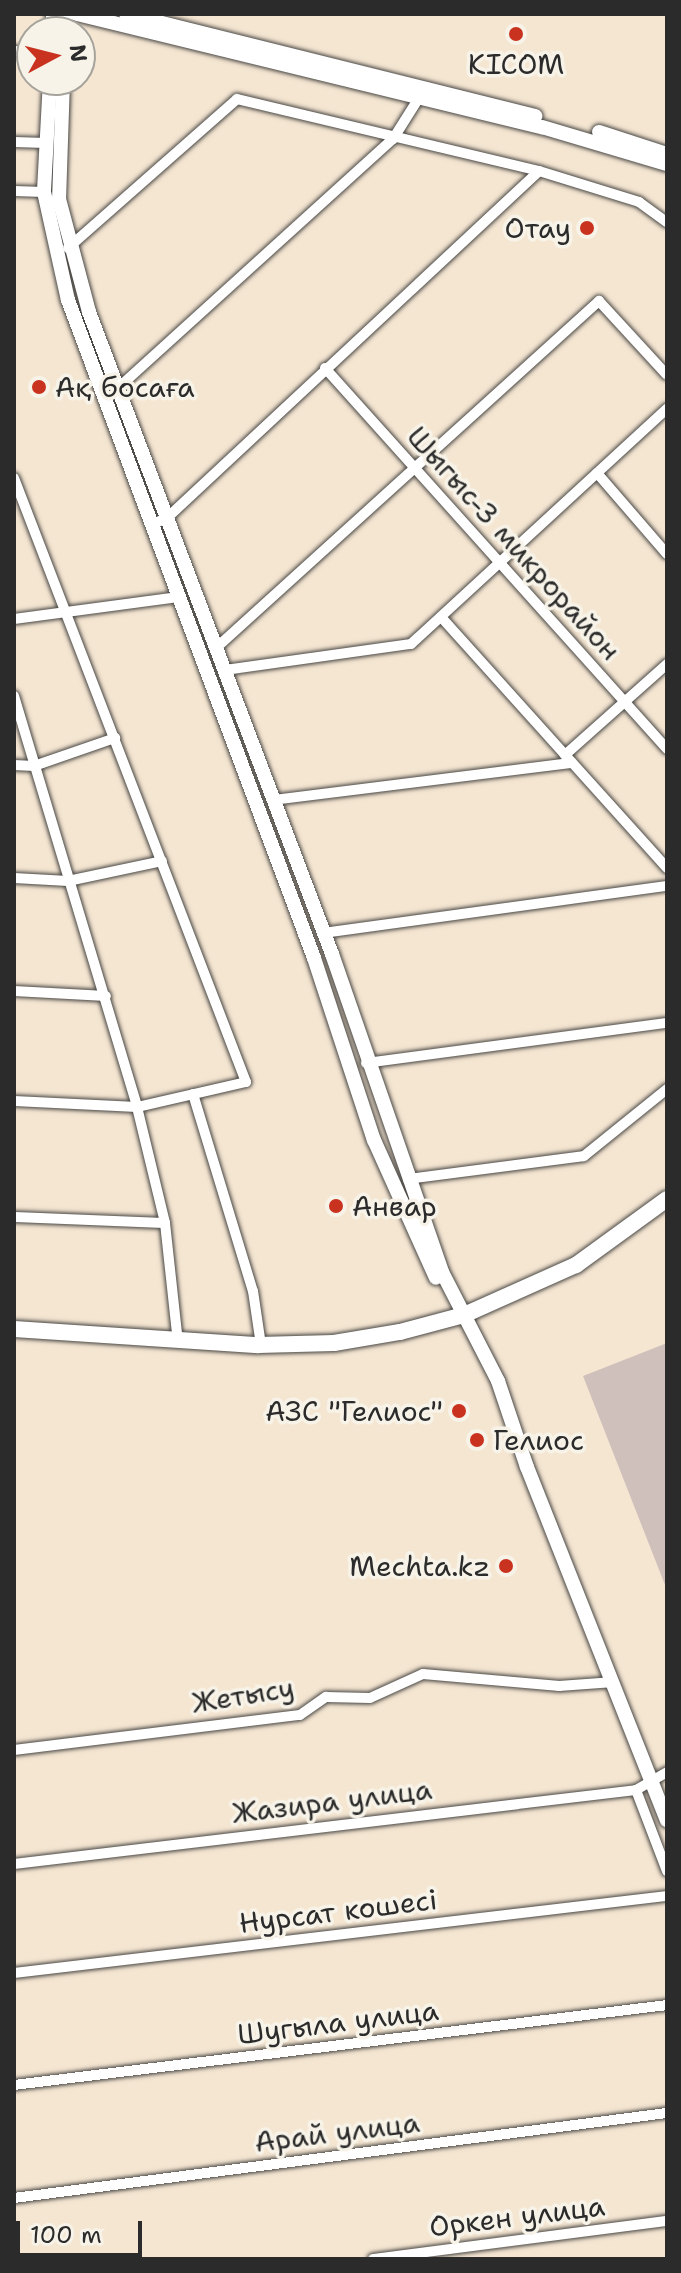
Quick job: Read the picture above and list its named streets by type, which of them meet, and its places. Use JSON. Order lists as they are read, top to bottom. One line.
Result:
{"streets":{"street":["Шыгыс-3 микрорайон","Жетысу","Жазира улица","Нурсат кошесi","Шугыла улица","Арай улица","Оркен улица"]},"places":["KICOM","Отау","Ақ босаға","Анвар","АЗС \"Гелиос\"","Гелиос","Mechta.kz"],"scale_bar":"100 m","north":"right"}
